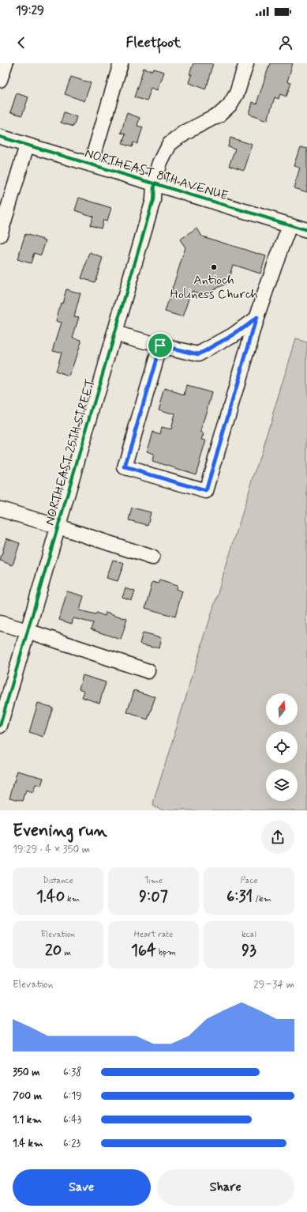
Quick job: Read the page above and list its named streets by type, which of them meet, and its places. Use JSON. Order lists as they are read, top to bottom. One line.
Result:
{"streets":{"street":["NORTHEAST 8TH AVENUE","NORTHEAST 25TH STREET"]},"crossings":[["NORTHEAST 8TH AVENUE","NORTHEAST 25TH STREET"]],"places":["Antioch Holiness Church"],"north":"top","page":{"status":"19:29","header":"Fleetfoot","heading":["Evening run","19:29 · 4 × 350 m"],"stats":[["Distance","1.40 km"],["Time","9:07"],["Pace","6:31 /km"],["Elevation","20 m"],["Heart rate","164 bpm"],["kcal","93"]],"chart":["Elevation","29–34 m"],"list":[{"name":"350 m","note":"6:38"},{"name":"700 m","note":"6:19"},{"name":"1.1 km","note":"6:43"},{"name":"1.4 km","note":"6:23"}],"buttons":["Save","Share"]}}
